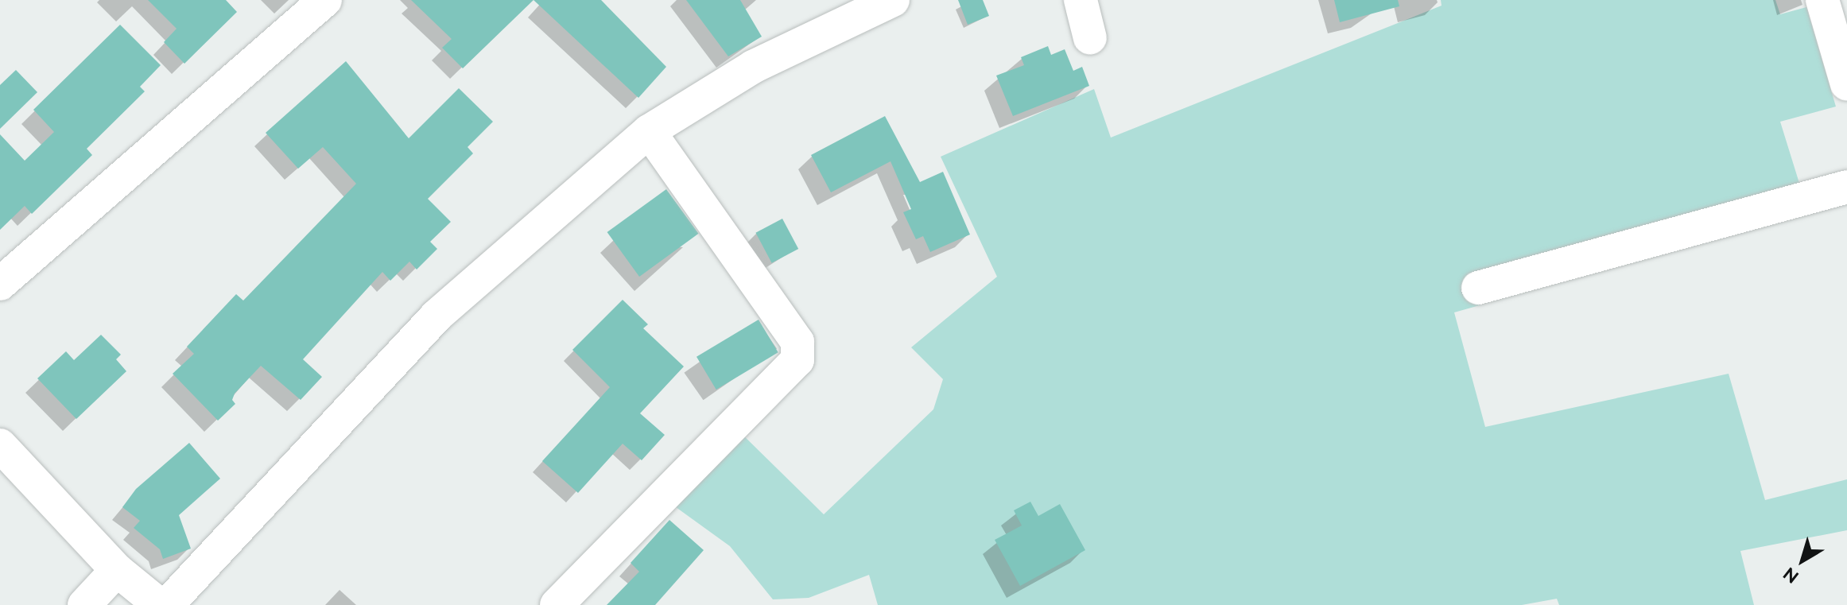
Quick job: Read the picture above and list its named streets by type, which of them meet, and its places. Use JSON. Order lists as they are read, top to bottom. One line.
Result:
{"north":"bottom left"}
